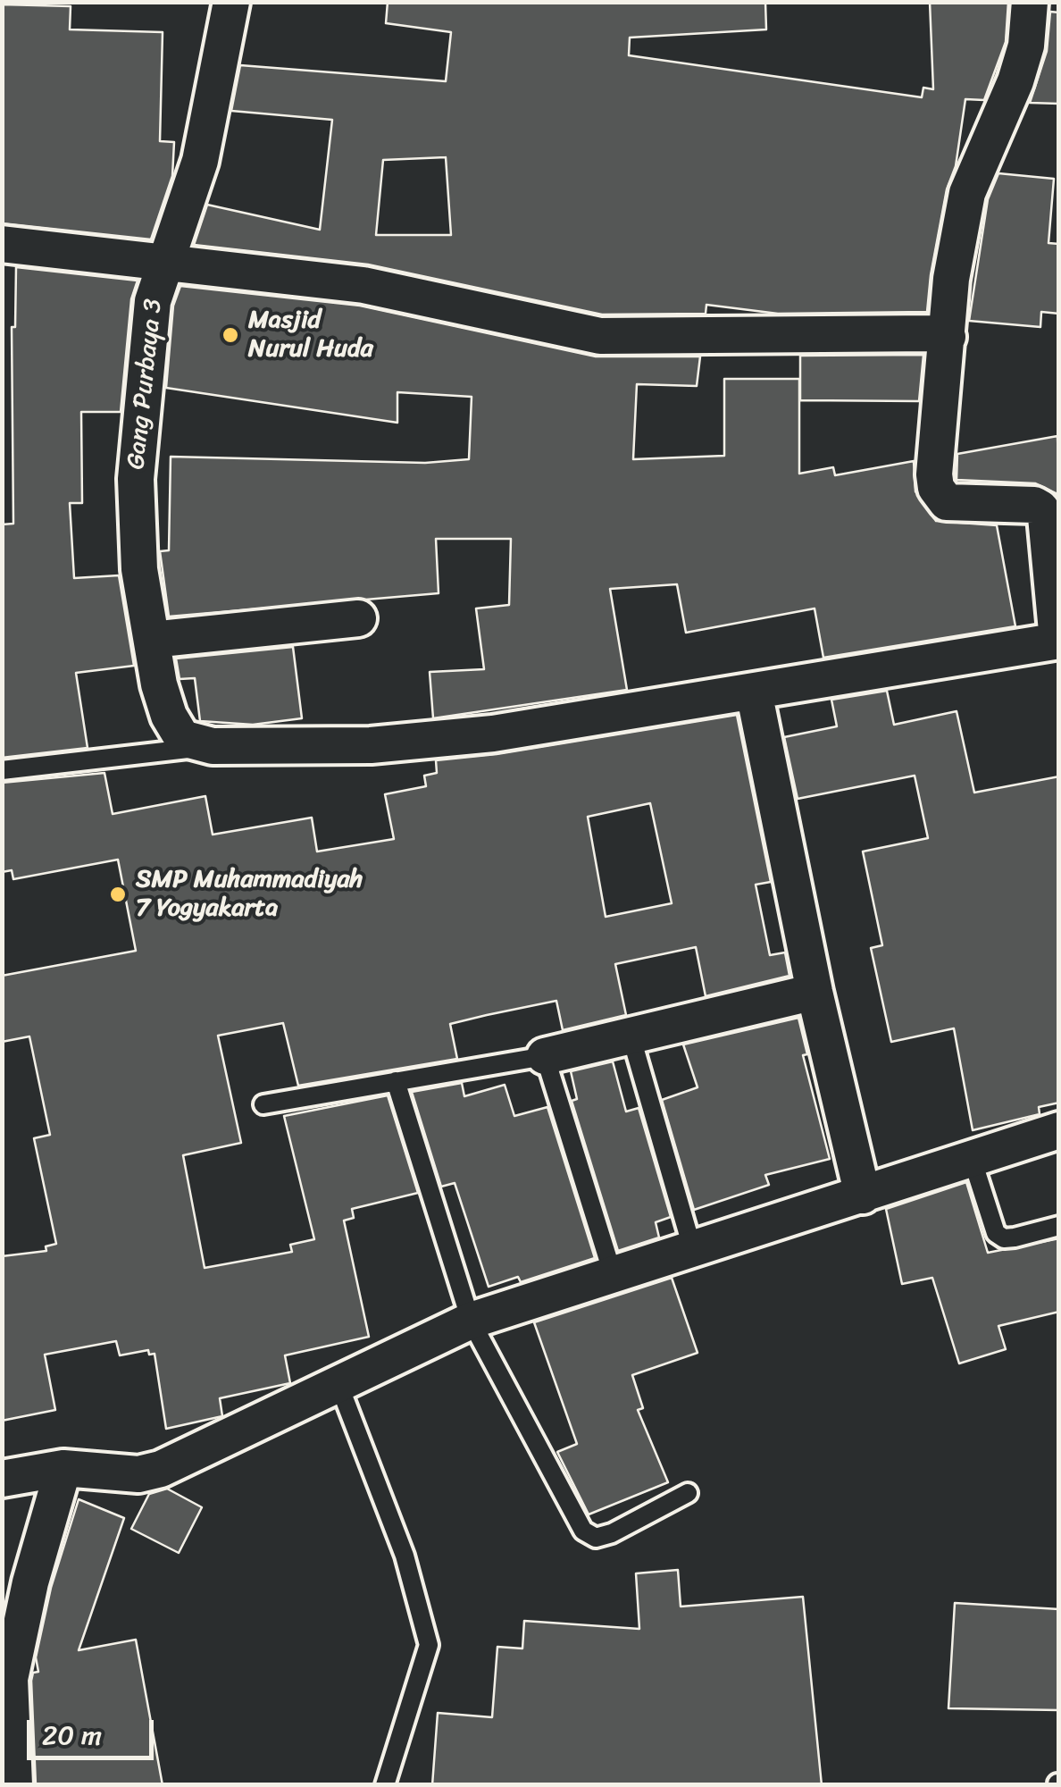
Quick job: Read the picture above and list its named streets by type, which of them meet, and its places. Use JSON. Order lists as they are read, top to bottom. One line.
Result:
{"streets":{"street":["Gang Purbaya 3"]},"places":["Masjid Nurul Huda","SMP Muhammadiyah 7 Yogyakarta"],"scale_bar":"20 m"}
